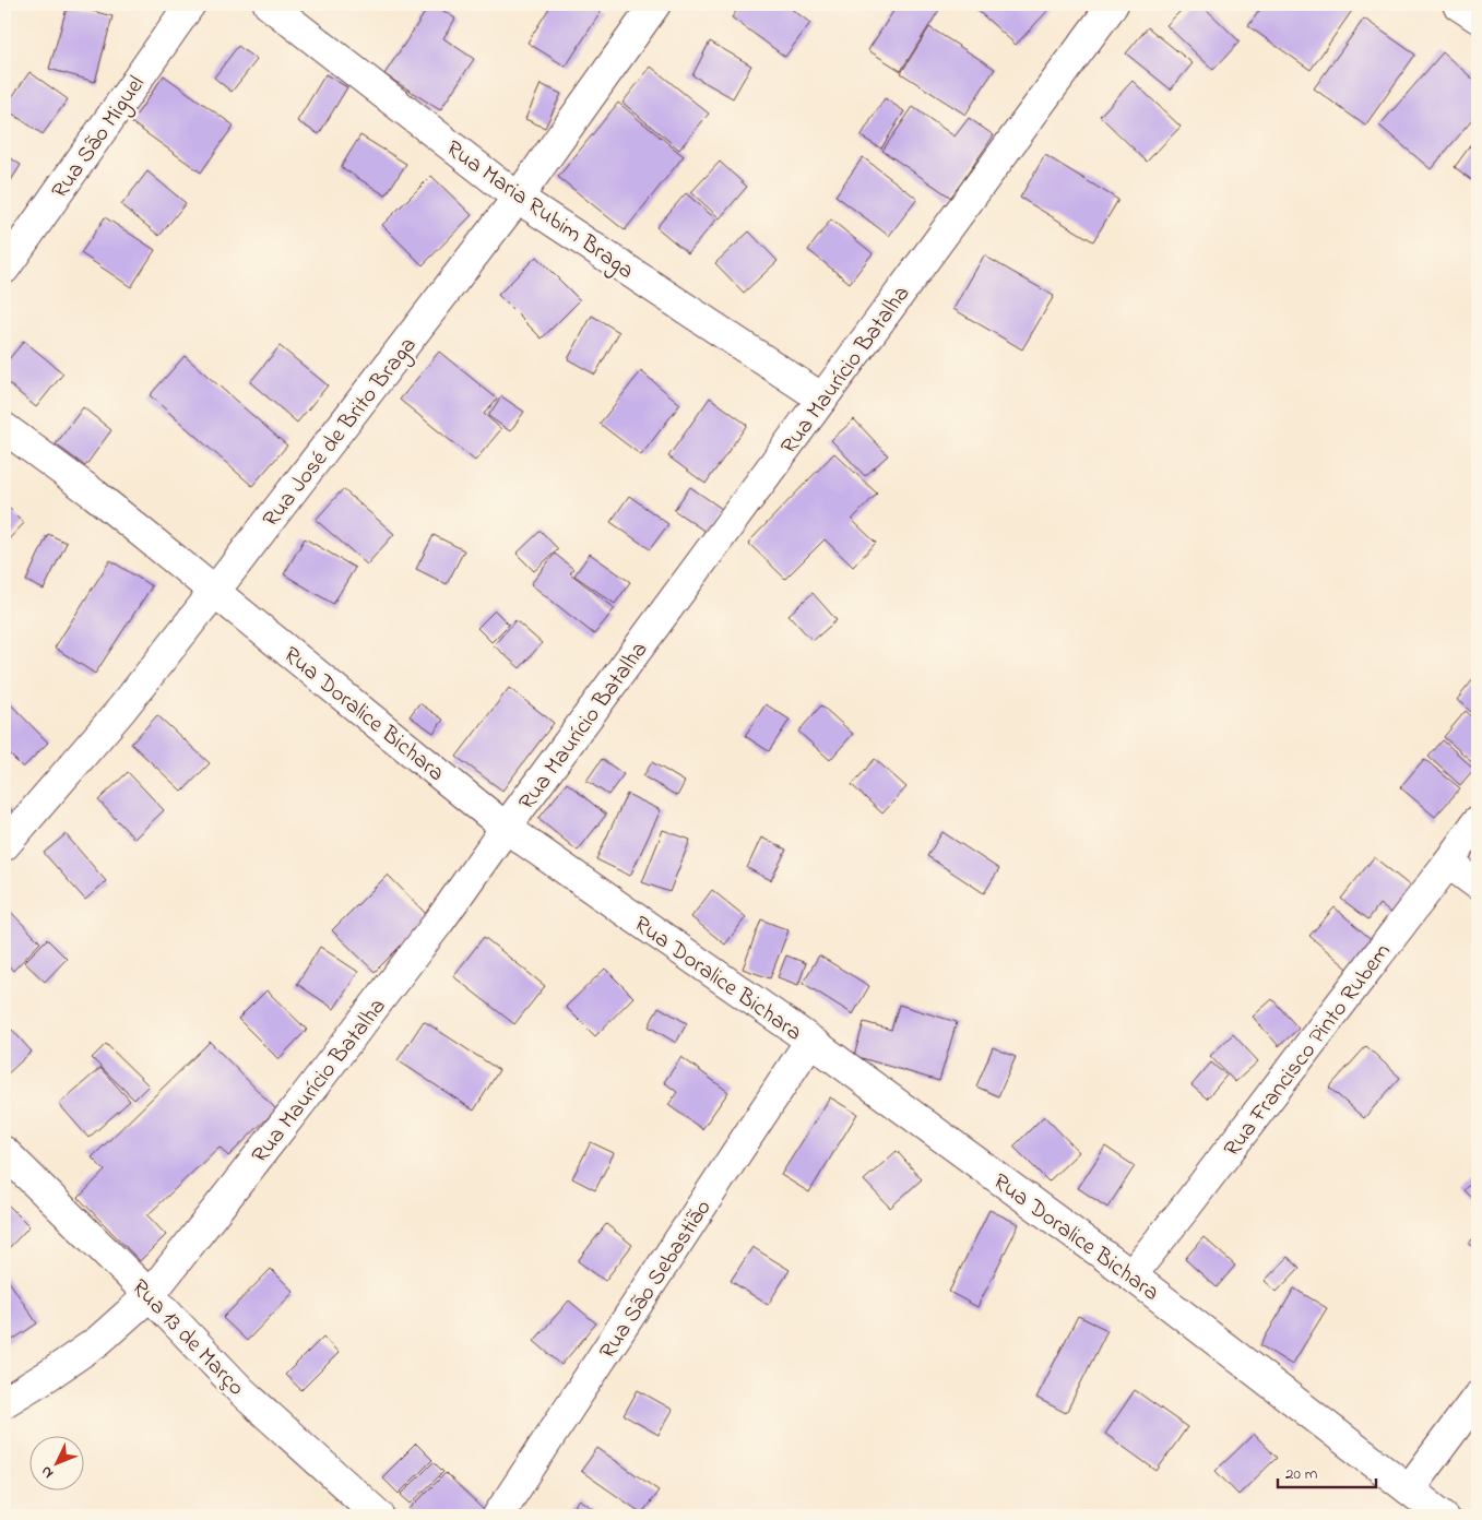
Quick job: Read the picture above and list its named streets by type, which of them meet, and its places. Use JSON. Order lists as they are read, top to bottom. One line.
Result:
{"streets":{"street":["Rua São Miguel","Rua Maria Rubim Braga","Rua Maurício Batalha","Rua José de Brito Braga","Rua Doralice Bichara","Rua Francisco Pinto Rubem","Rua São Sebastião","Rua 13 de Março"]},"crossings":[["Rua Maria Rubim Braga","Rua Maurício Batalha"],["Rua Maria Rubim Braga","Rua José de Brito Braga"],["Rua Maurício Batalha","Rua Doralice Bichara"],["Rua Maurício Batalha","Rua 13 de Março"],["Rua José de Brito Braga","Rua Doralice Bichara"],["Rua Doralice Bichara","Rua Francisco Pinto Rubem"],["Rua Doralice Bichara","Rua São Sebastião"]],"scale_bar":"20 m","north":"bottom left"}
